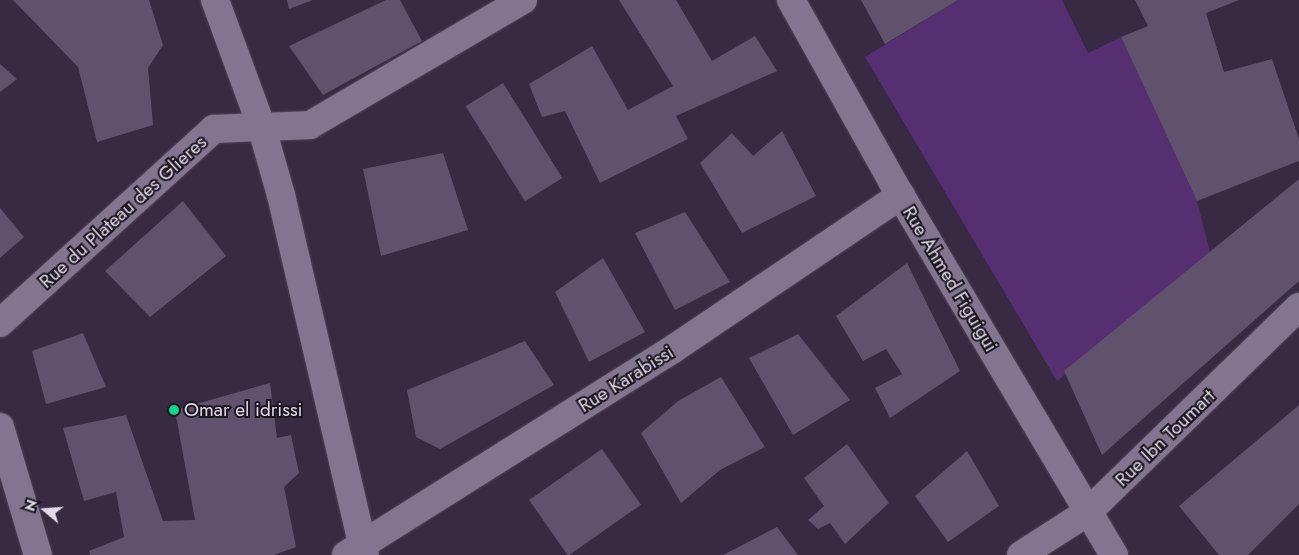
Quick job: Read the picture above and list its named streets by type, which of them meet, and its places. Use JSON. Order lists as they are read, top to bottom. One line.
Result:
{"streets":{"street":["Rue du Plateau des Glieres","Rue Ahmed Figuigui","Rue Karabissi","Rue Ibn Toumart"]},"crossings":[["Rue Ahmed Figuigui","Rue Karabissi"],["Rue Ahmed Figuigui","Rue Ibn Toumart"]],"places":["Omar el idrissi"],"north":"left"}
